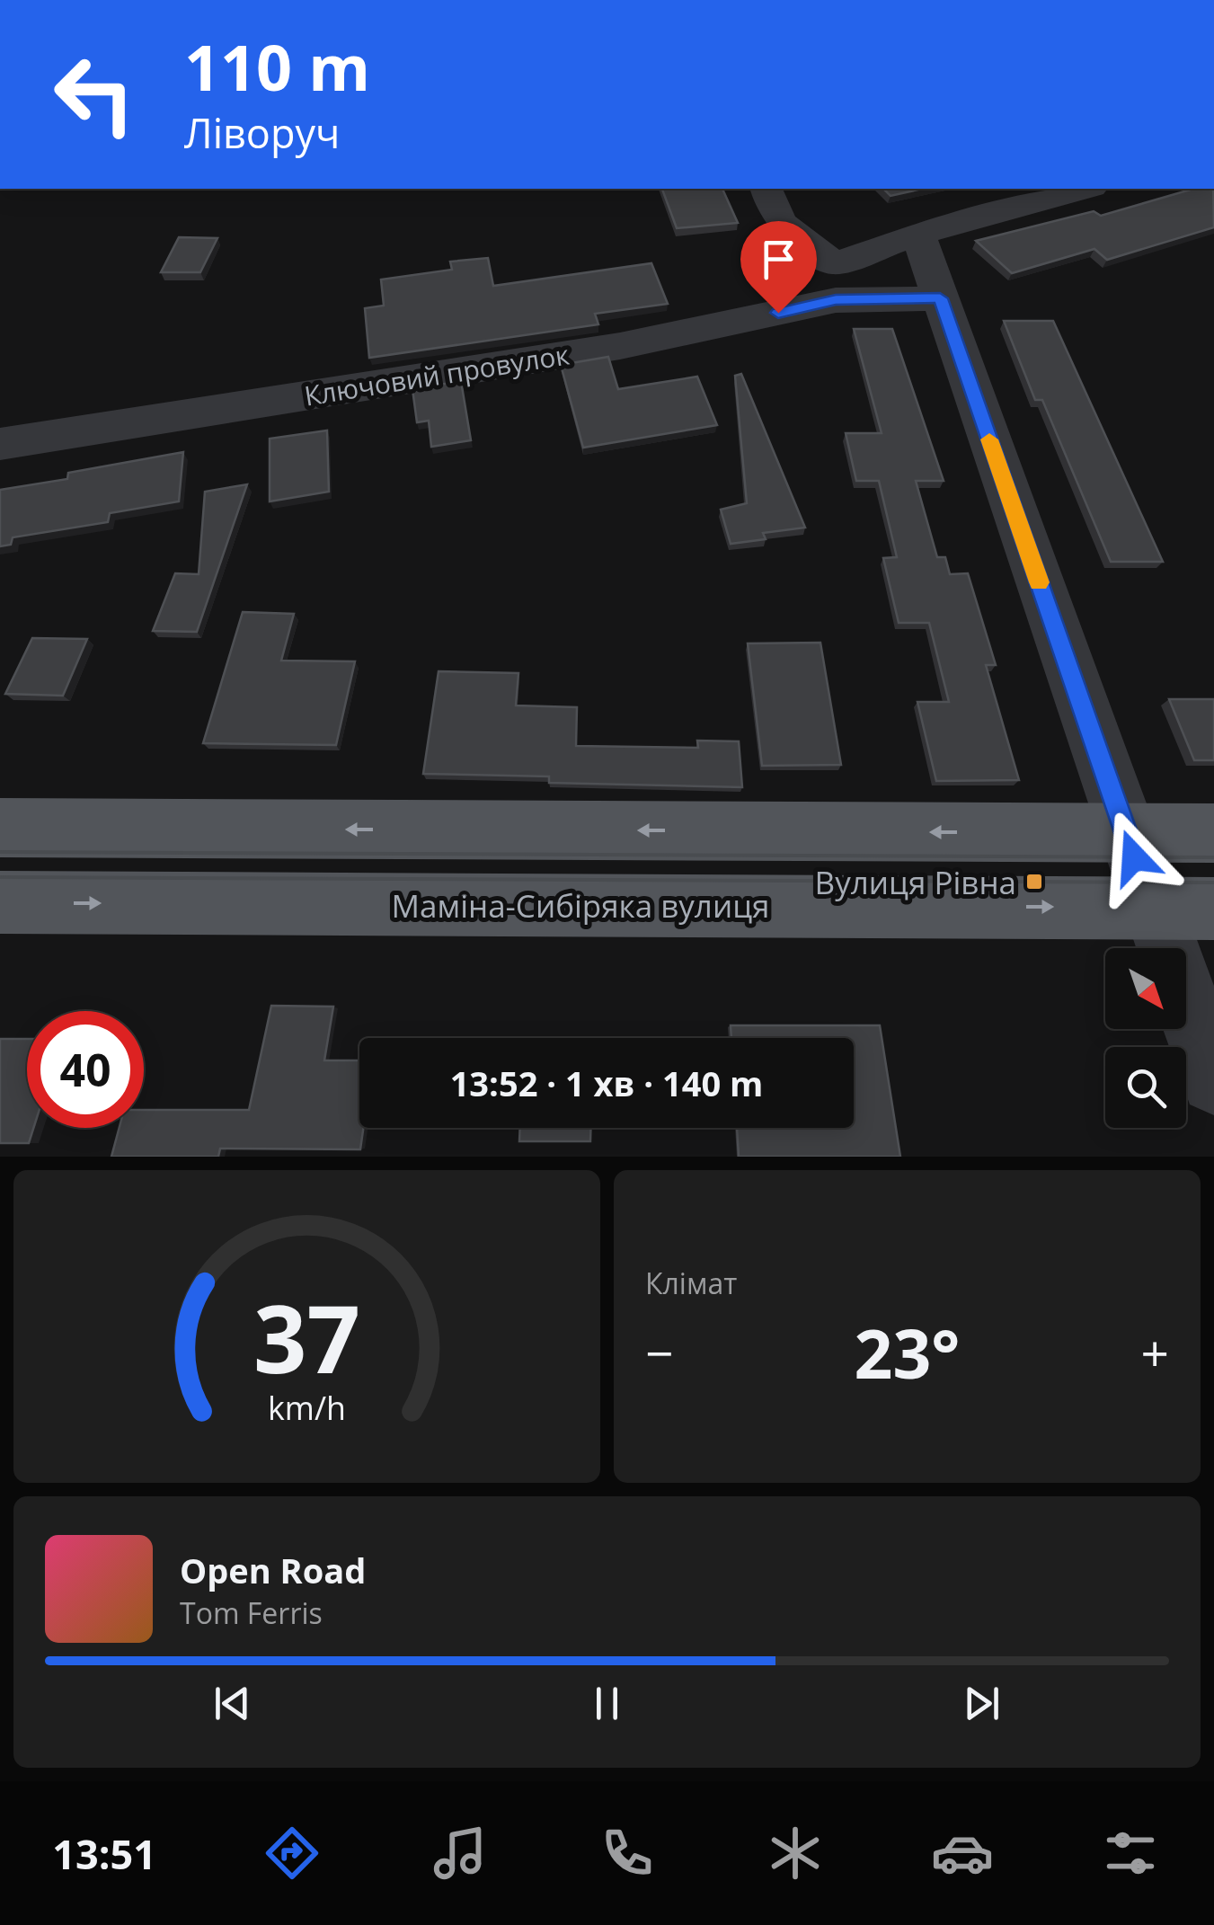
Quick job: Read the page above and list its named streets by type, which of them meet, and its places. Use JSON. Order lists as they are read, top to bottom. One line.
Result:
{"streets":{"main road":["Маміна-Сибіряка вулиця"],"street":["Ключовий провулок"]},"places":{"transit":["Вулиця Рівна"]},"north":"bottom right","page":{"turn":["110 m","Ліворуч"],"limit":"40","trip":"13:52 · 1 хв · 140 m","tile":"Клімат","heat":["−","23°","+"],"song":["Open Road","Tom Ferris"],"tabs":"13:51","gauge":["37","km/h"]}}
